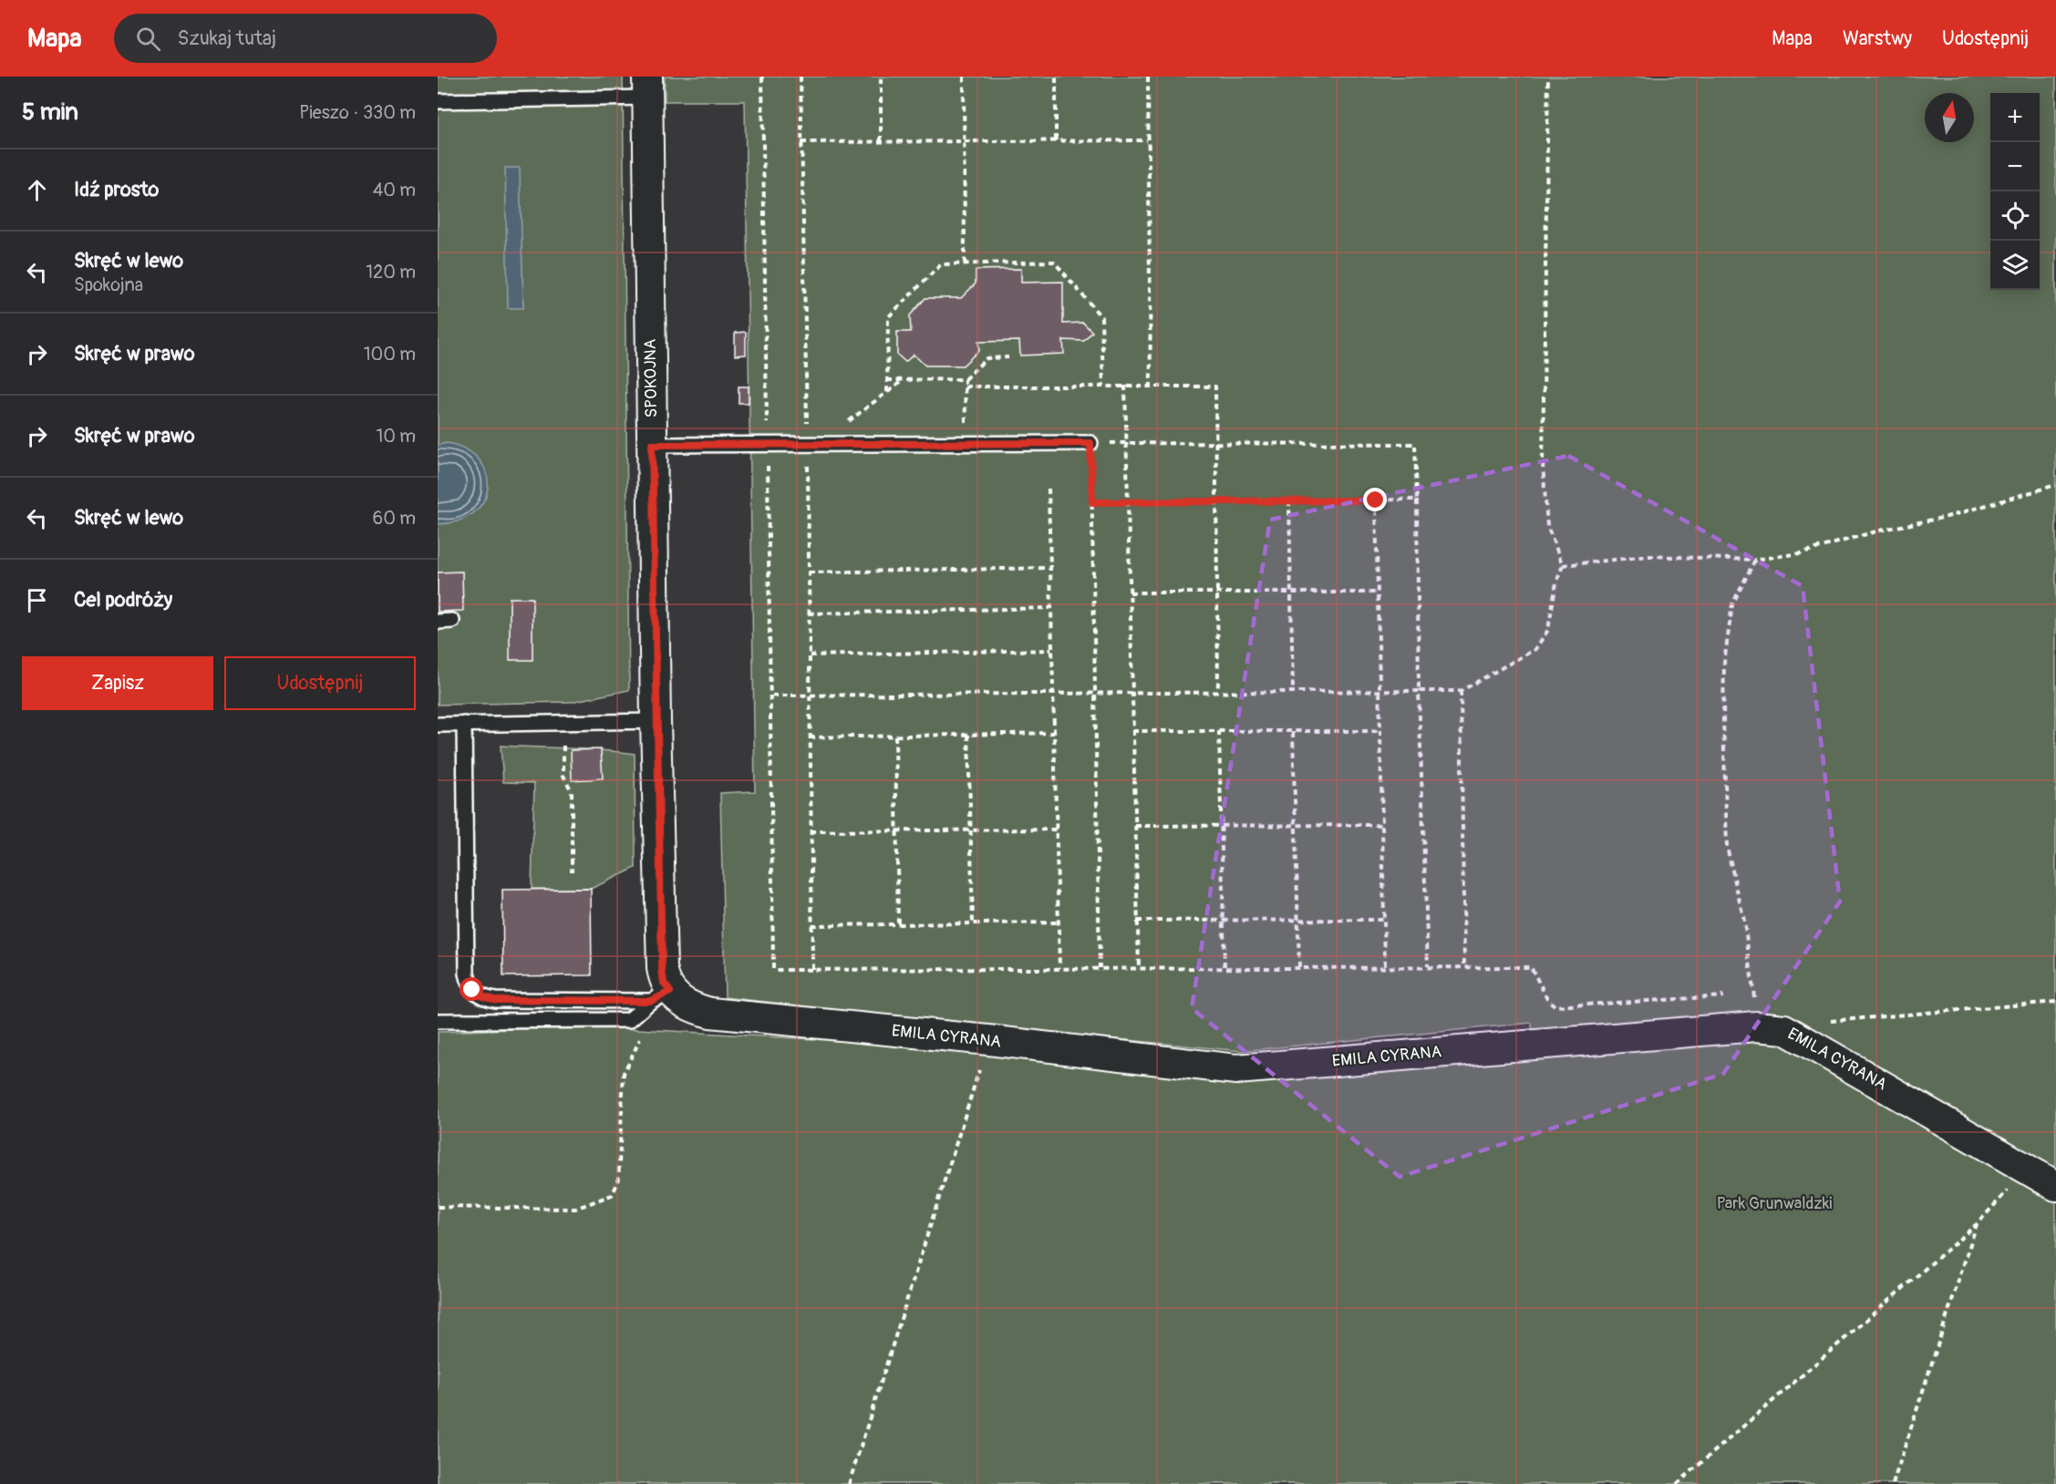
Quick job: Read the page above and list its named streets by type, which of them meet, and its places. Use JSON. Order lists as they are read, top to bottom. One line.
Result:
{"streets":{"street":["SPOKOJNA","EMILA CYRANA"]},"crossings":[["SPOKOJNA","EMILA CYRANA"]],"parks":["Park Grunwaldzki"],"north":"top","page":{"header":"Mapa","search":"Szukaj tutaj","nav":["Mapa","Warstwy","Udostępnij"],"heading":["5 min","Pieszo · 330 m"],"map_buttons":["+","−"],"list":[["Idź prosto","40 m"],["Skręć w lewo","Spokojna","120 m"],["Skręć w prawo","100 m"],["Skręć w prawo","10 m"],["Skręć w lewo","60 m"],"Cel podróży"],"buttons":["Zapisz","Udostępnij"]}}
